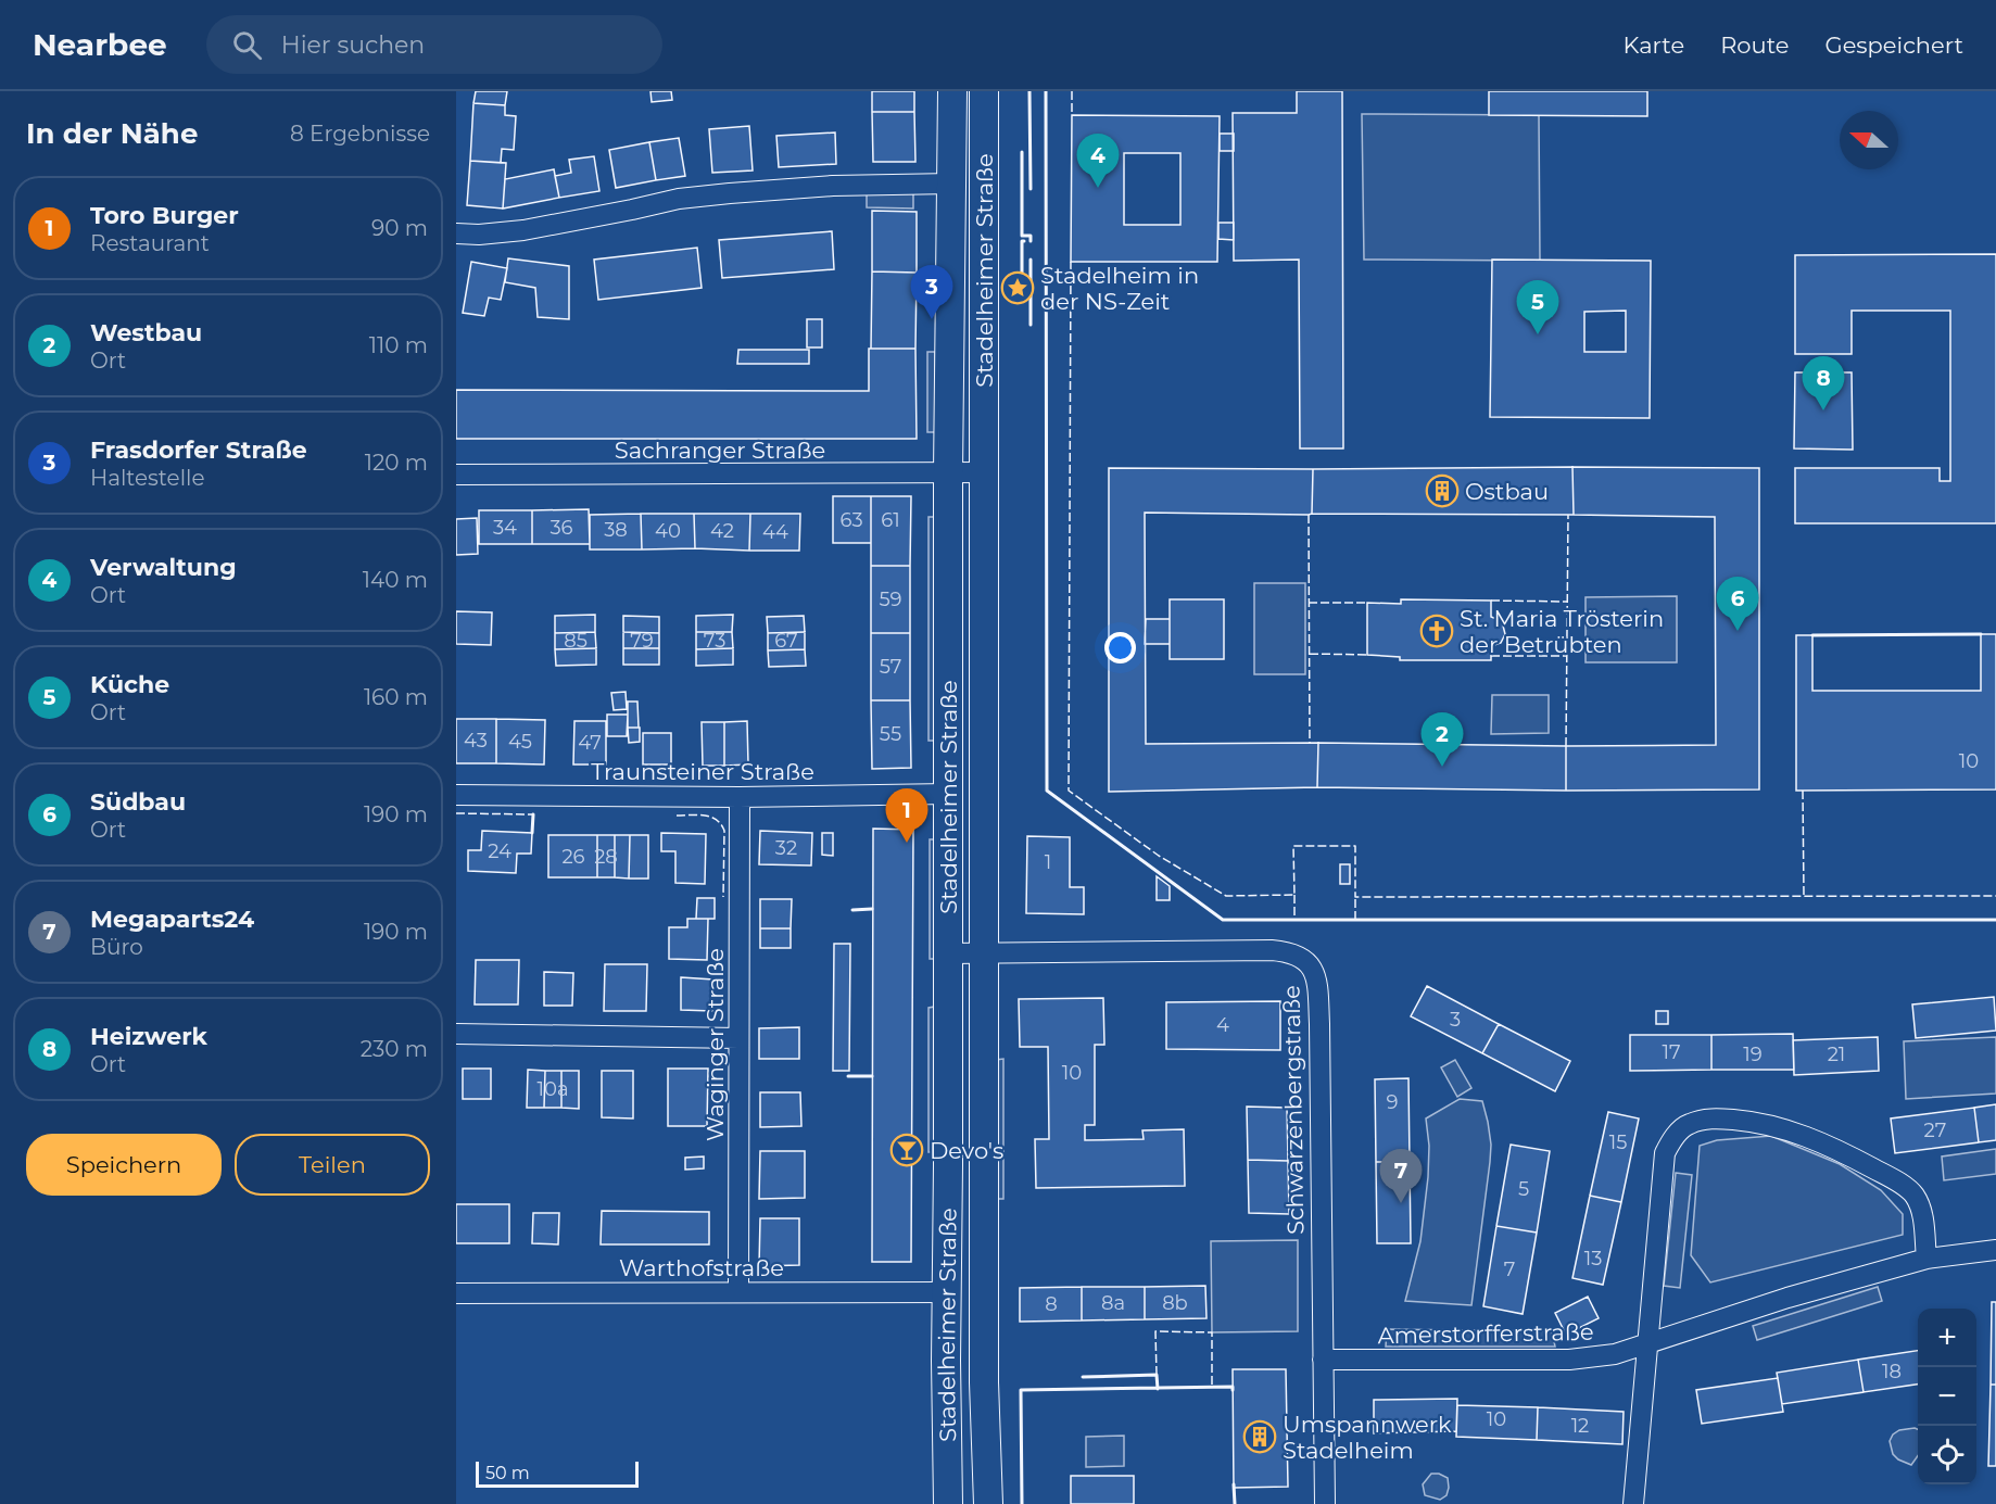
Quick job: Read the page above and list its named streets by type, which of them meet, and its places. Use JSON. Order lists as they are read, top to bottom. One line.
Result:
{"streets":{"main road":["Stadelheimer Straße"],"street":["Sachranger Straße","Traunsteiner Straße","Waginger Straße","Schwarzenbergstraße","Warthofstraße","Amerstorfferstraße"]},"crossings":[["Stadelheimer Straße","Sachranger Straße"],["Stadelheimer Straße","Traunsteiner Straße"],["Stadelheimer Straße","Schwarzenbergstraße"],["Stadelheimer Straße","Warthofstraße"],["Traunsteiner Straße","Waginger Straße"],["Waginger Straße","Warthofstraße"],["Schwarzenbergstraße","Amerstorfferstraße"]],"places":{"place":["Stadelheim in der NS-Zeit"],"building":["Ostbau","Umspannwerk Stadelheim"],"church":["St. Maria Trösterin der Betrübten"],"bar":["Devo's"]},"house_numbers":["63","61","34","36","38","40","42","44","59","85","79","73","67","57","55","43","45","47","10","32","24","26","28","1","3","4","17","19","21","10","10a","9","27","15","5","13","7","8a","8b","8","18","10","12"],"scale_bar":"50 m","north":"left","page":{"header":"Nearbee","search":"Hier suchen","nav":["Karte","Route","Gespeichert"],"heading":["In der Nähe","8 Ergebnisse"],"pins":["4","3","5","8","6","2","1","7"],"list":[{"mark":"1","name":"Toro Burger","note":"Restaurant","value":"90 m"},{"mark":"2","name":"Westbau","note":"Ort","value":"110 m"},{"mark":"3","name":"Frasdorfer Straße","note":"Haltestelle","value":"120 m"},{"mark":"4","name":"Verwaltung","note":"Ort","value":"140 m"},{"mark":"5","name":"Küche","note":"Ort","value":"160 m"},{"mark":"6","name":"Südbau","note":"Ort","value":"190 m"},{"mark":"7","name":"Megaparts24","note":"Büro","value":"190 m"},{"mark":"8","name":"Heizwerk","note":"Ort","value":"230 m"}],"buttons":["Speichern","Teilen"],"map_buttons":["+","−"],"scale":"50 m"}}
